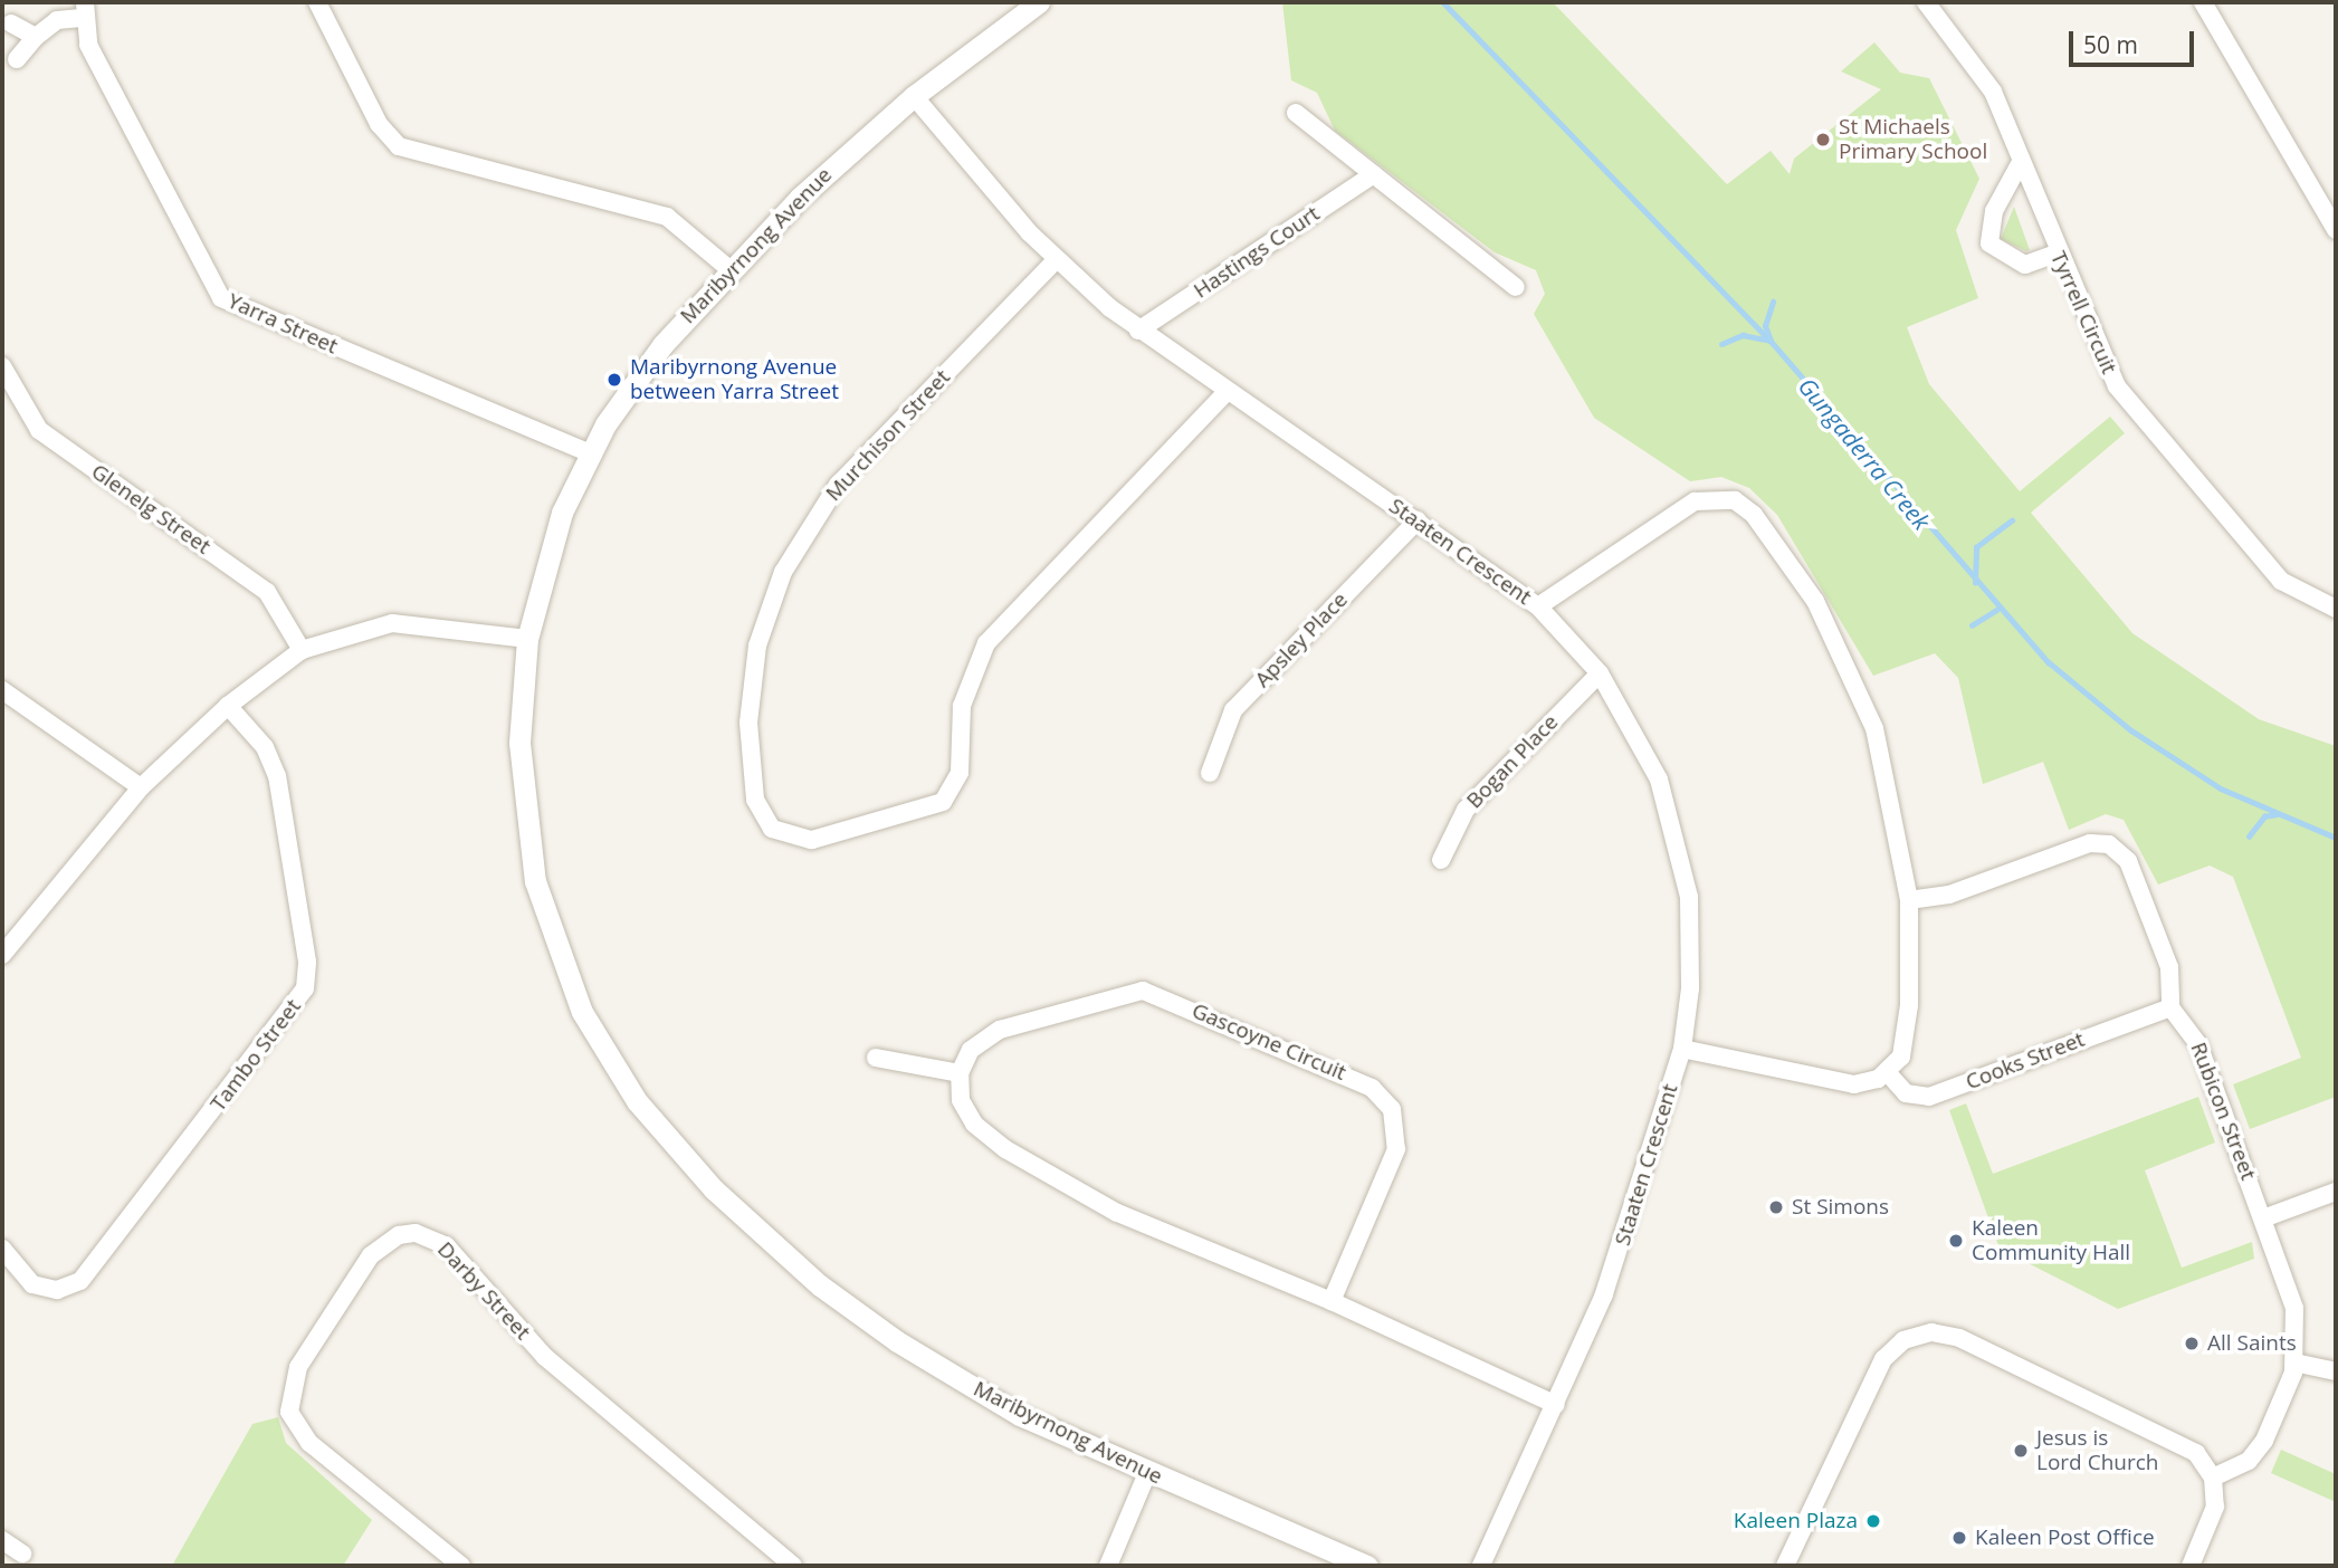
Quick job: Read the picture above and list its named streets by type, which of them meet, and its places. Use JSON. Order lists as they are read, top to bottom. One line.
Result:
{"streets":{"street":["Maribyrnong Avenue","Hastings Court","Tyrrell Circuit","Yarra Street","Murchison Street","Glenelg Street","Staaten Crescent","Apsley Place","Bogan Place","Gascoyne Circuit","Tambo Street","Cooks Street","Rubicon Street","Darby Street"]},"crossings":[["Maribyrnong Avenue","Yarra Street"],["Maribyrnong Avenue","Staaten Crescent"],["Hastings Court","Staaten Crescent"],["Murchison Street","Staaten Crescent"],["Staaten Crescent","Apsley Place"],["Staaten Crescent","Bogan Place"],["Cooks Street","Rubicon Street"]],"water":["Gungaderra Creek"],"places":["St Michaels Primary School","Maribyrnong Avenue between Yarra Street","St Simons","Kaleen Community Hall","All Saints","Jesus is Lord Church","Kaleen Plaza","Kaleen Post Office"],"scale_bar":"50 m"}
